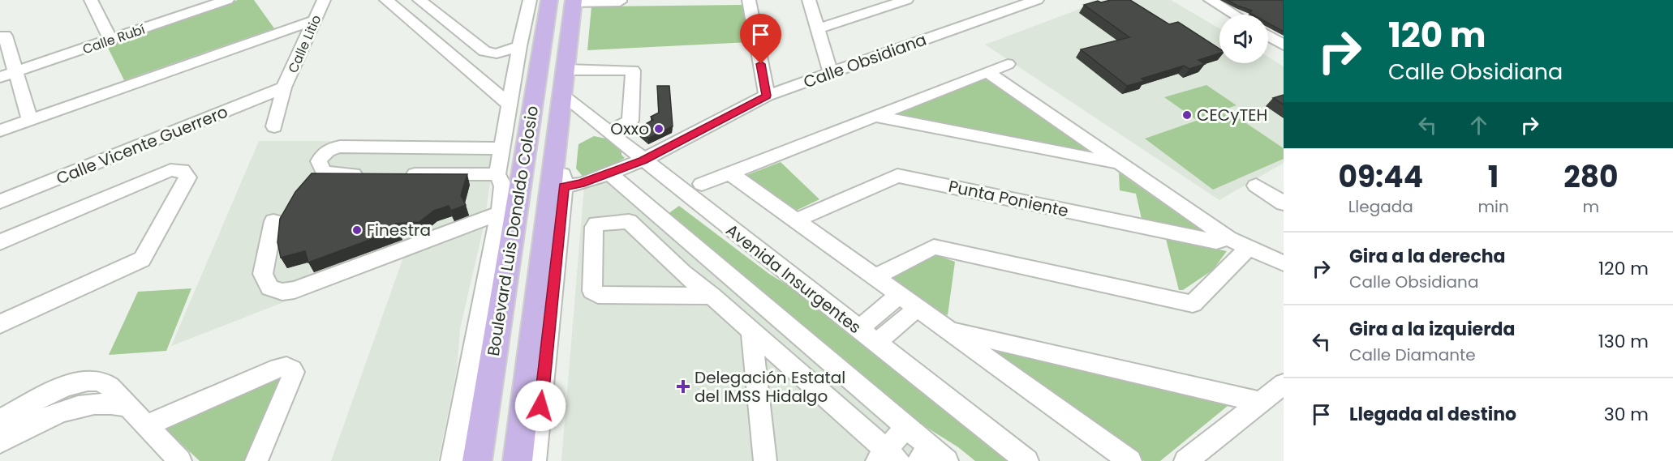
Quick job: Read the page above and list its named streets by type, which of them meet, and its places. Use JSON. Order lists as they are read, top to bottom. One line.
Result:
{"streets":{"main road":["Boulevard Luis Donaldo Colosio"],"street":["Calle Rubí","Calle Litio","Calle Obsidiana","Calle Vicente Guerrero","Punta Poniente","Avenida Insurgentes"]},"crossings":[["Calle Litio","Calle Vicente Guerrero"],["Calle Obsidiana","Avenida Insurgentes"],["Boulevard Luis Donaldo Colosio","Avenida Insurgentes"]],"places":{"other":["CECyTEH","Oxxo","Finestra"],"health":["Delegación Estatal del IMSS Hidalgo"]},"page":{"turn":["120 m","Calle Obsidiana"],"eta":["09:44","Llegada","1","min","280","m"],"list":[{"name":"Gira a la derecha","note":"Calle Obsidiana","value":"120 m"},{"name":"Gira a la izquierda","note":"Calle Diamante","value":"130 m"},{"name":"Llegada al destino","value":"30 m"}]}}
